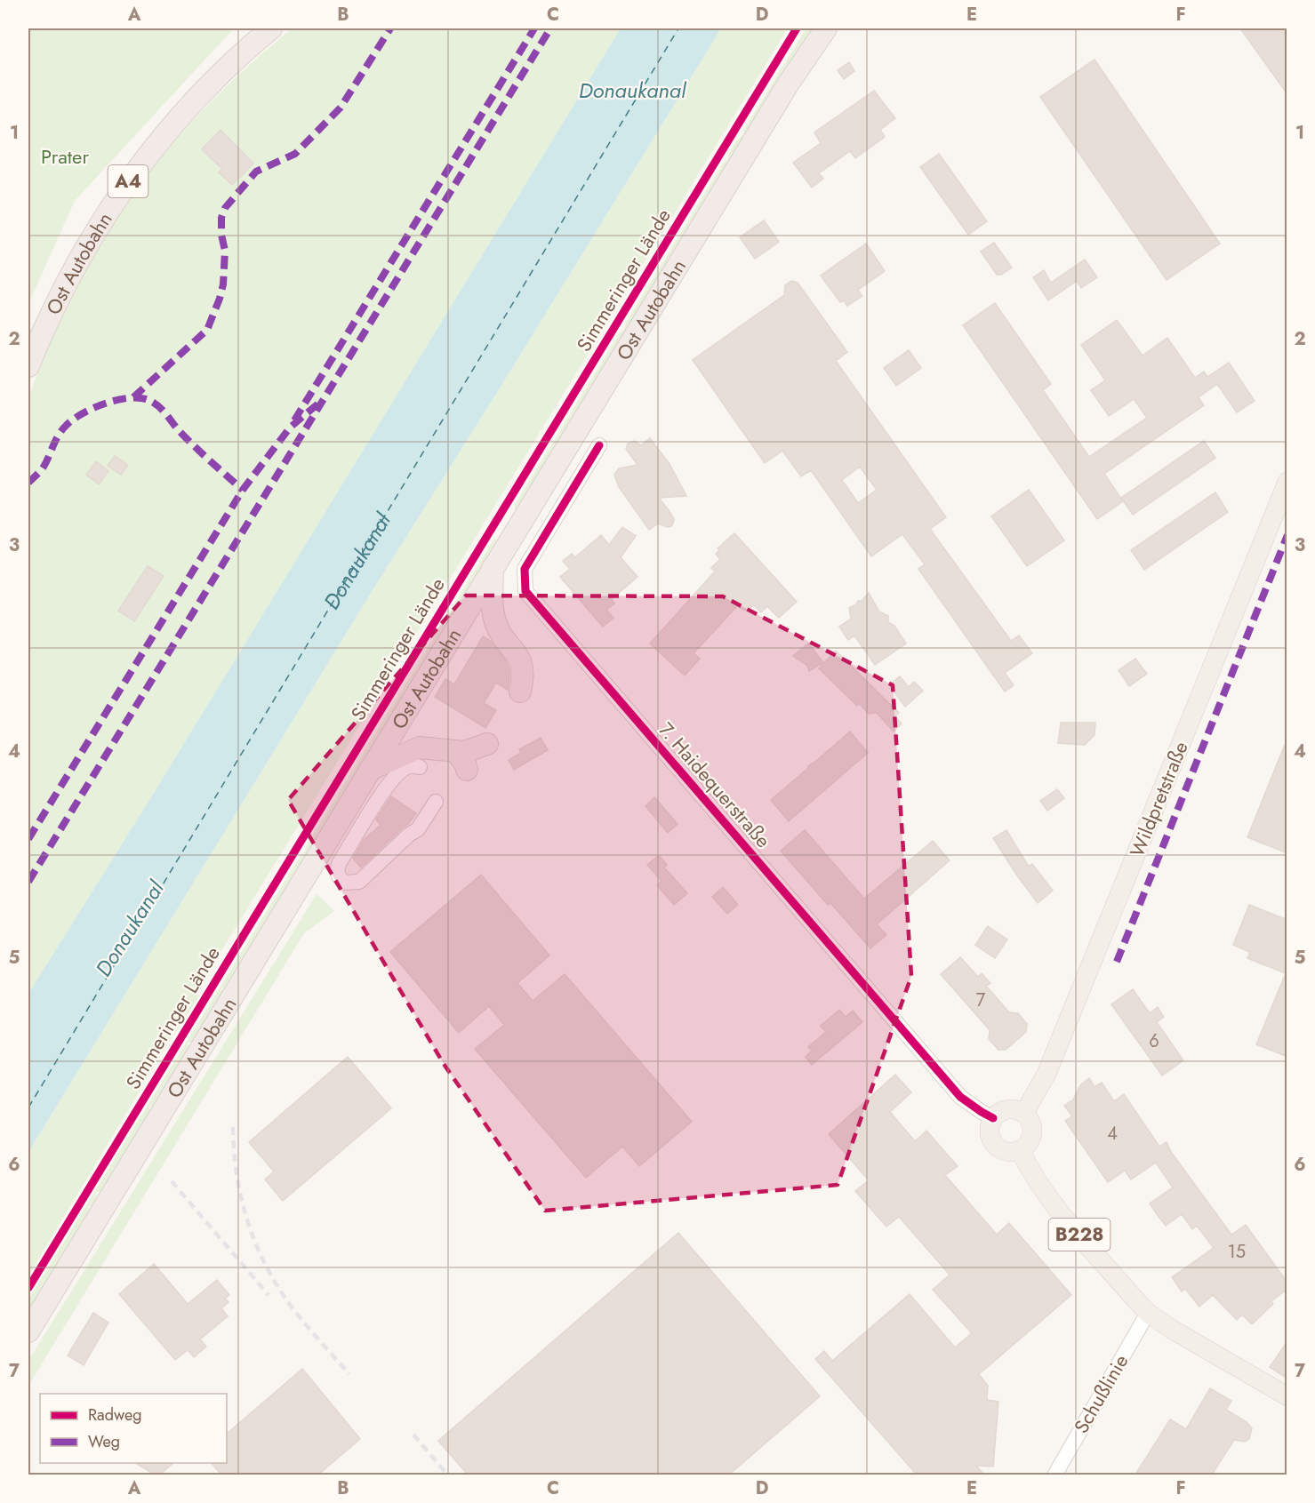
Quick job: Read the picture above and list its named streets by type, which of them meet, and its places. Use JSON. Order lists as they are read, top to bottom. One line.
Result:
{"streets":{"highway":["A4","Ost Autobahn"],"main road":["Wildpretstraße","B228"],"street":["7. Haidequerstraße","Schußlinie"],"cycle path":["Simmeringer Lände"]},"crossings":[["7. Haidequerstraße","Wildpretstraße"],["7. Haidequerstraße","B228"],["Wildpretstraße","B228"],["B228","Schußlinie"]],"water":["Donaukanal"],"parks":["Prater"],"house_numbers":["7","6","4","15"],"legend":["Radweg","Weg"],"grid":{"columns":["A","B","C","D","E","F"],"rows":["1","2","3","4","5","6","7"]}}
